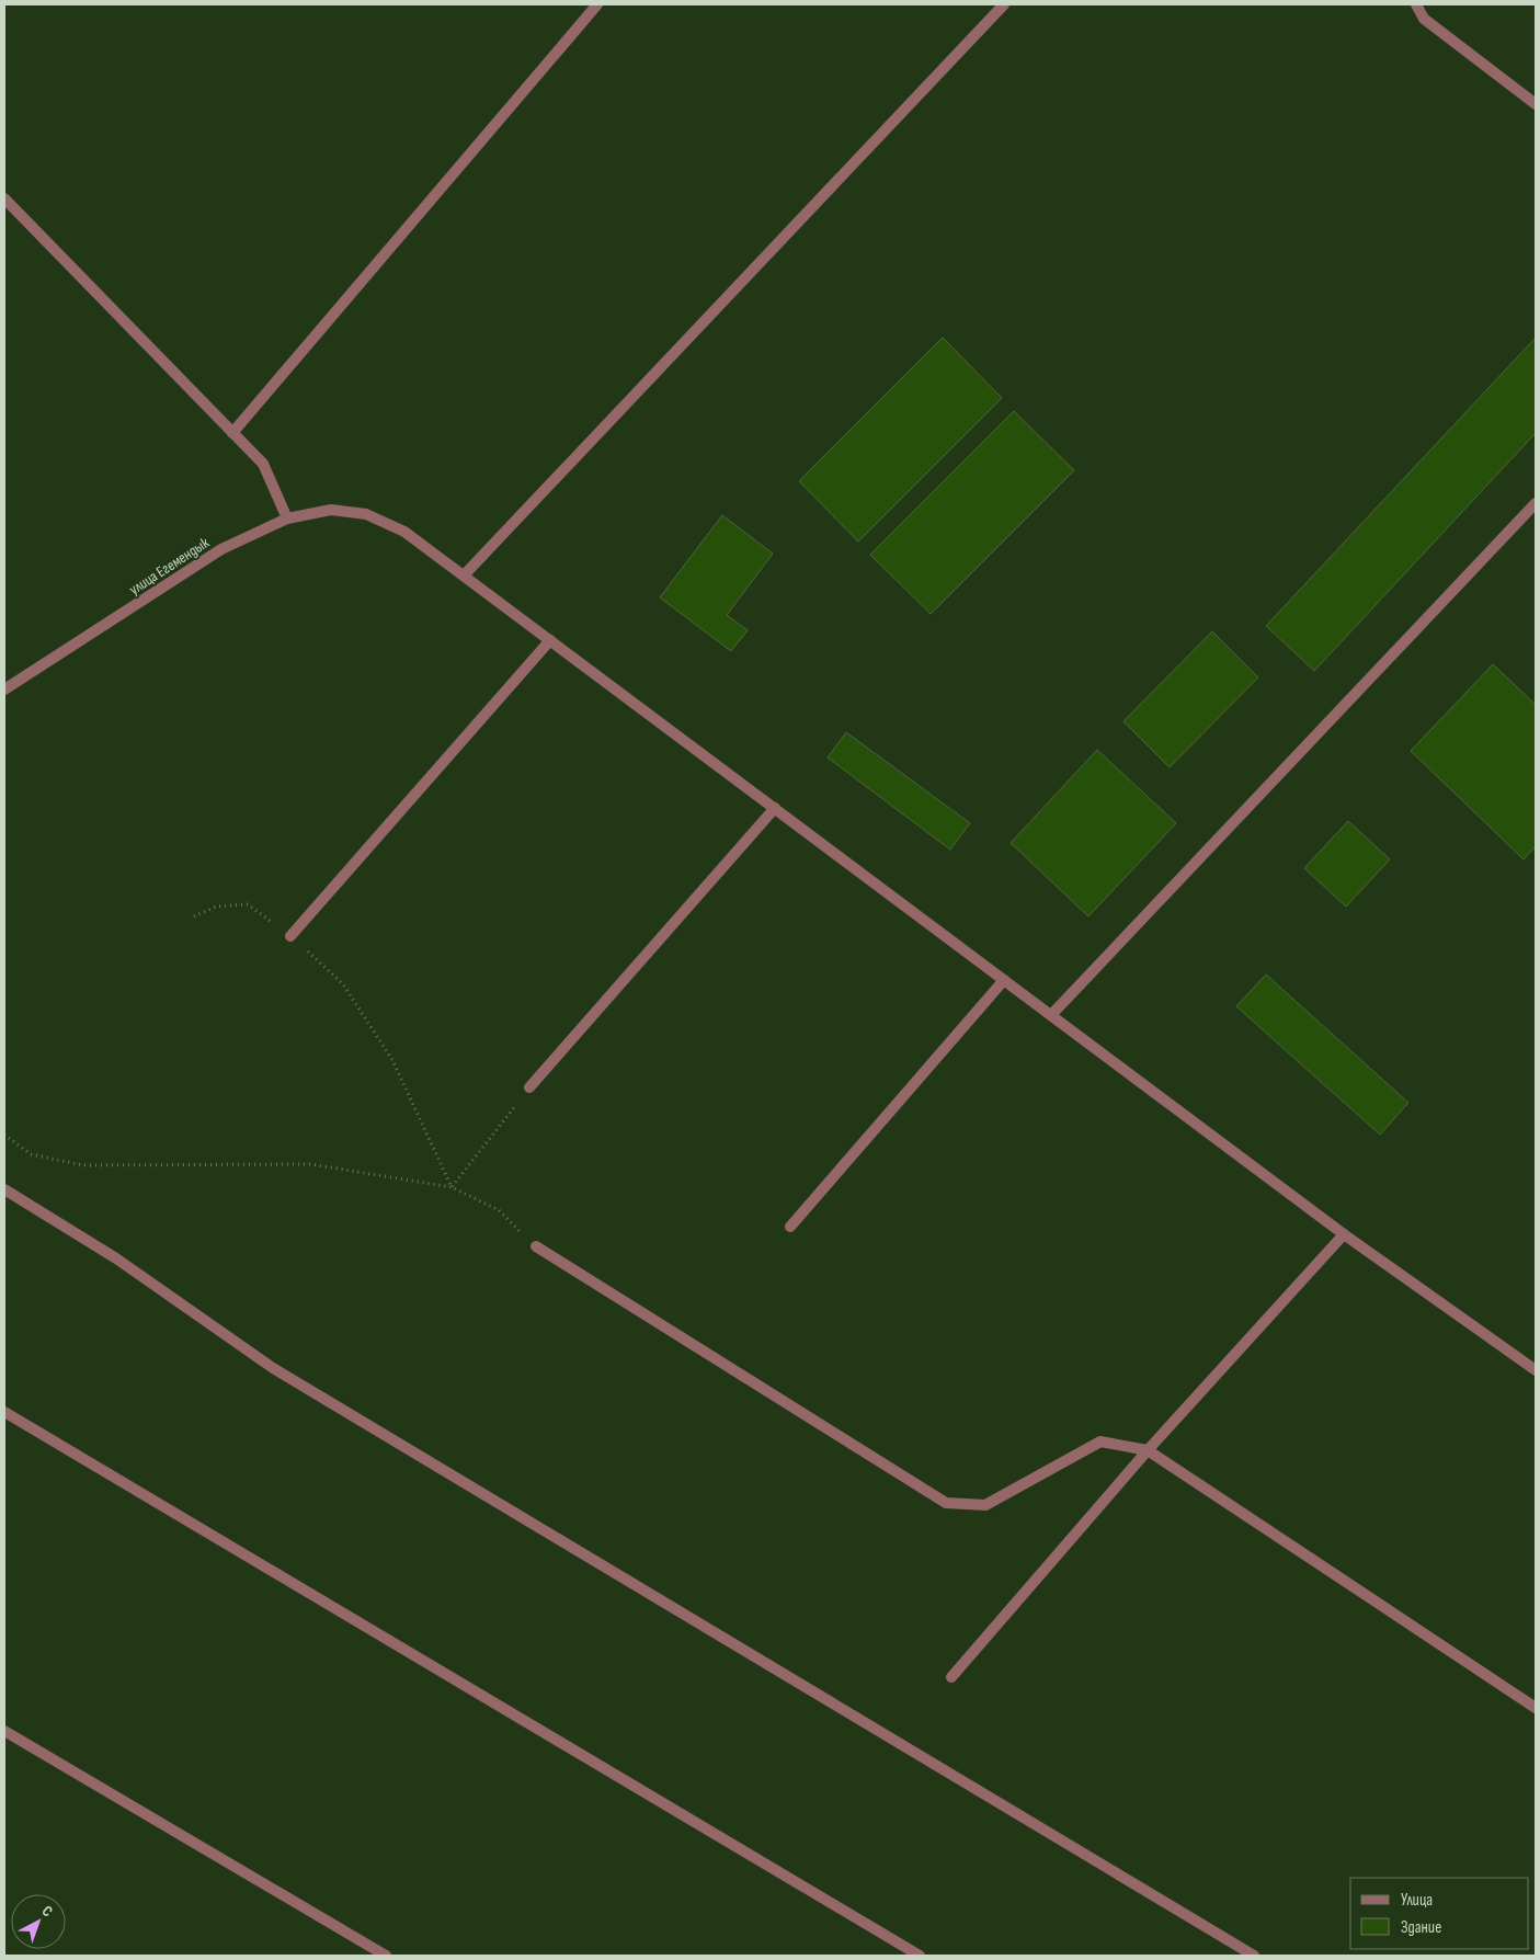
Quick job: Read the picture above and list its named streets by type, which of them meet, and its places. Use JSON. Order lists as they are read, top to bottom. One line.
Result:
{"streets":{"street":["улица Егемендык"]},"legend":["Улица","Здание"],"north":"top right"}
